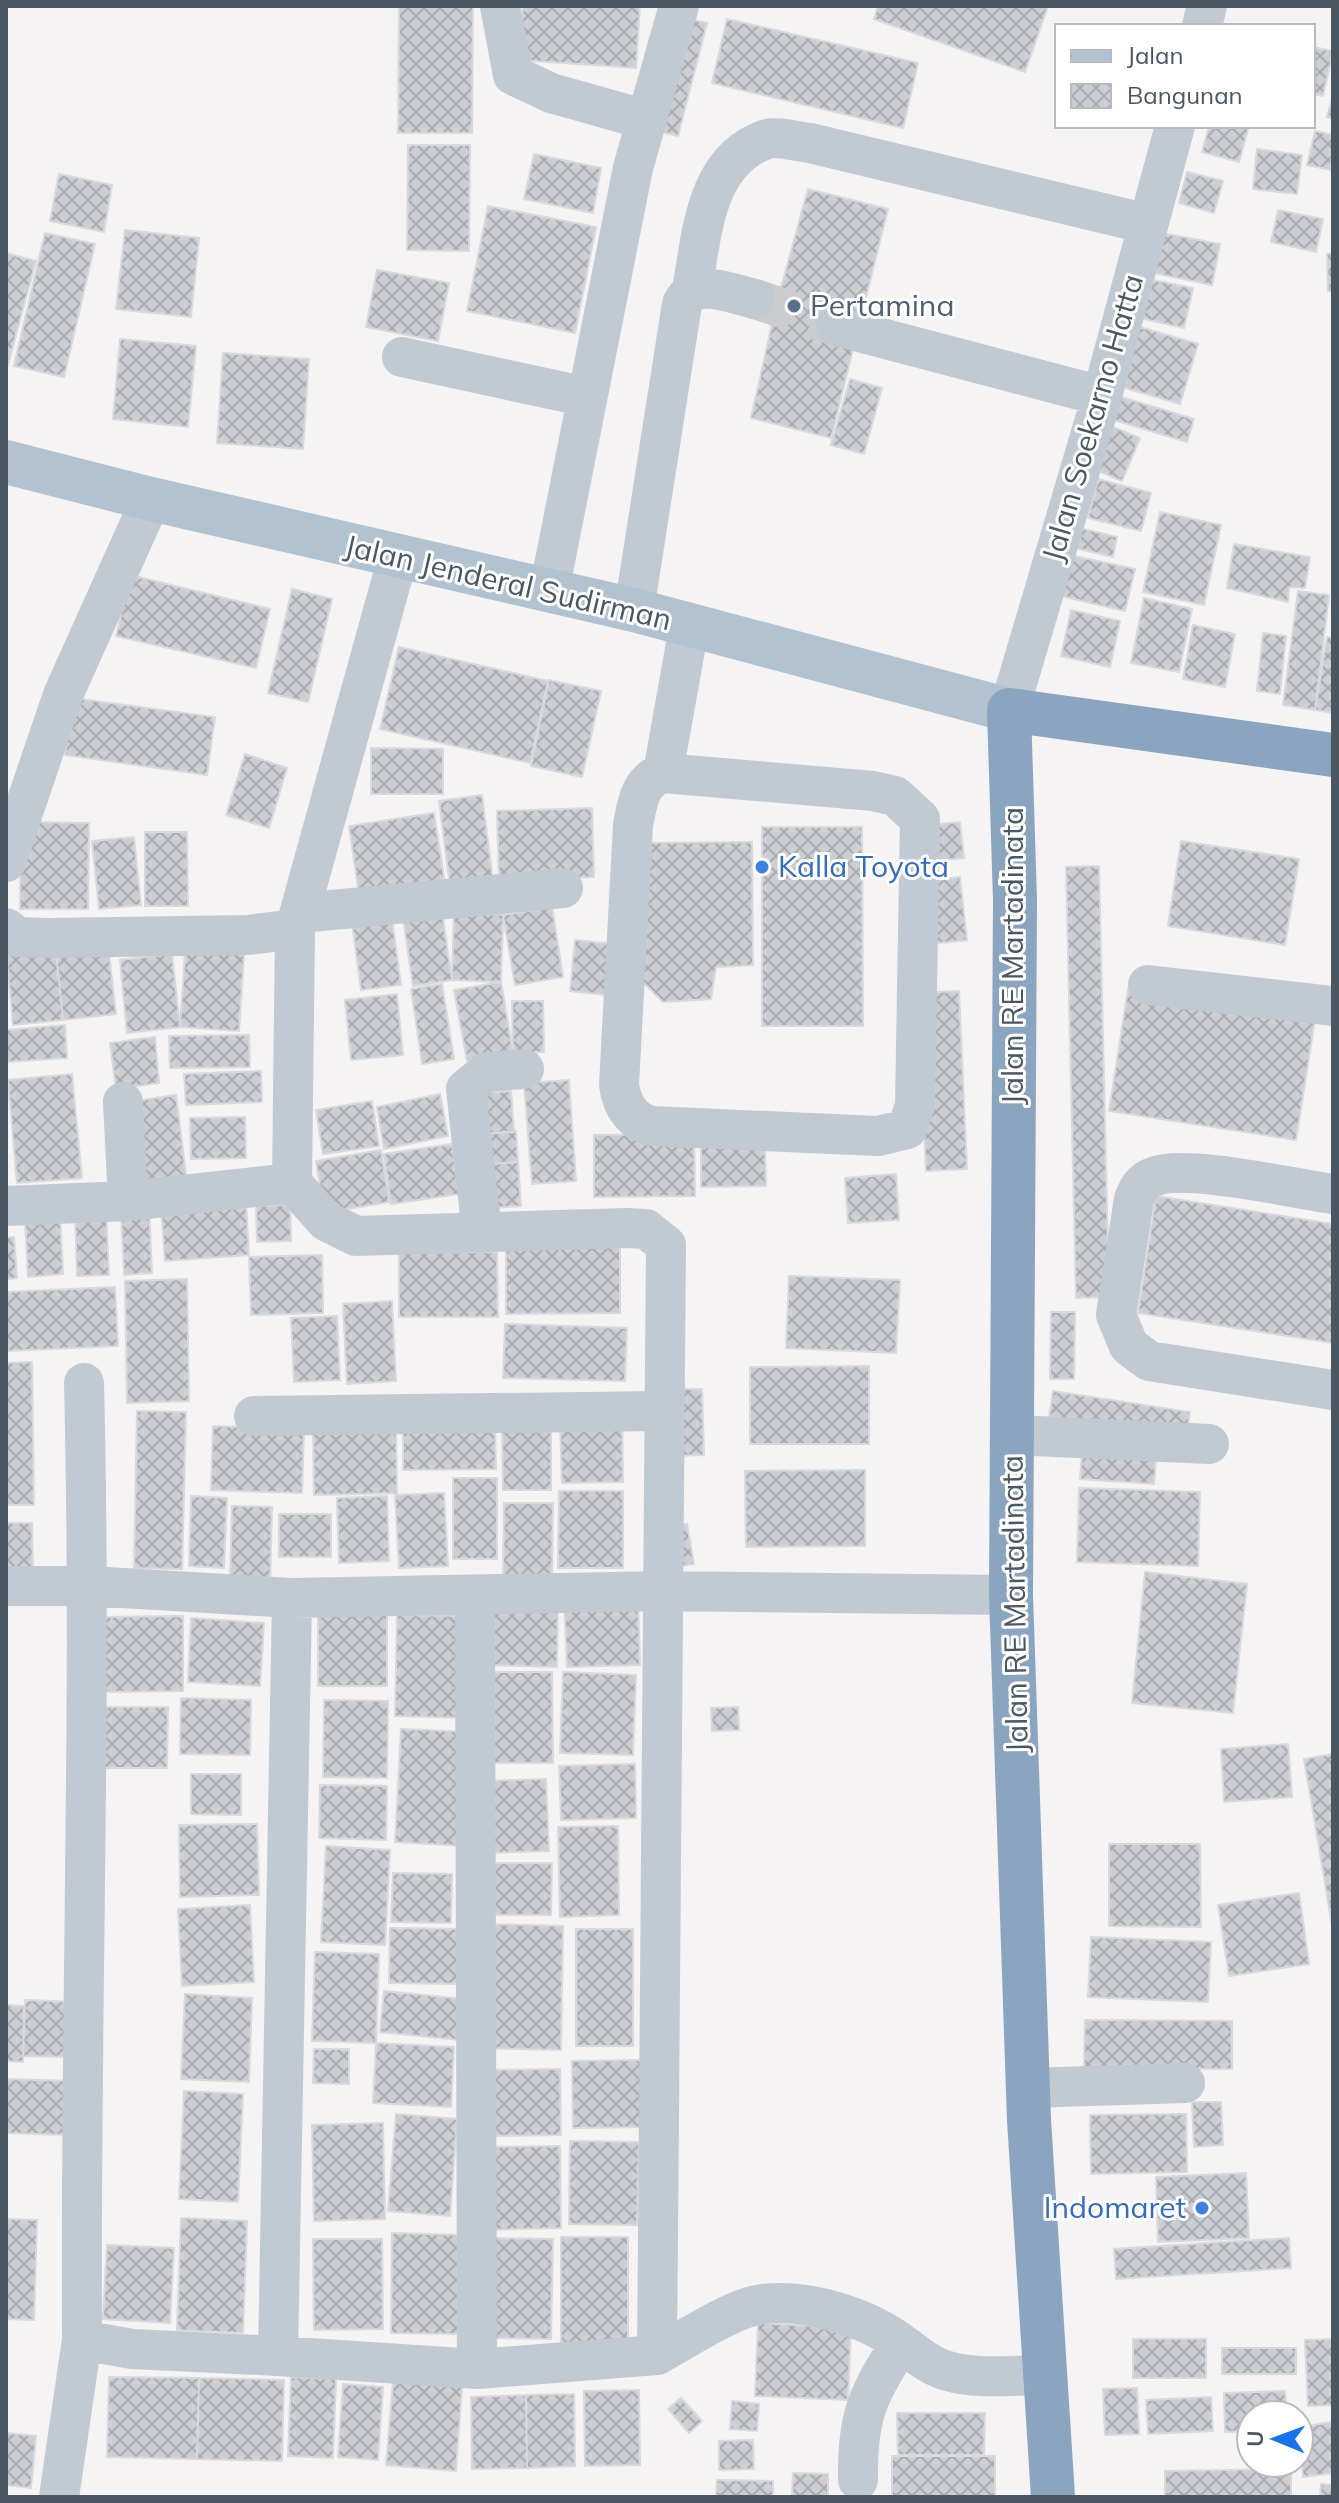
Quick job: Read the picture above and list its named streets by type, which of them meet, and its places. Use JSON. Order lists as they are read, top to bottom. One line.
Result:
{"streets":{"highway":["Jalan RE Martadinata"],"main road":["Jalan Jenderal Sudirman"],"street":["Jalan Soekarno Hatta"]},"crossings":[["Jalan Soekarno Hatta","Jalan Jenderal Sudirman"],["Jalan Soekarno Hatta","Jalan RE Martadinata"],["Jalan Jenderal Sudirman","Jalan RE Martadinata"]],"places":["Pertamina","Kalla Toyota","Indomaret"],"legend":["Jalan","Bangunan"],"north":"left"}
